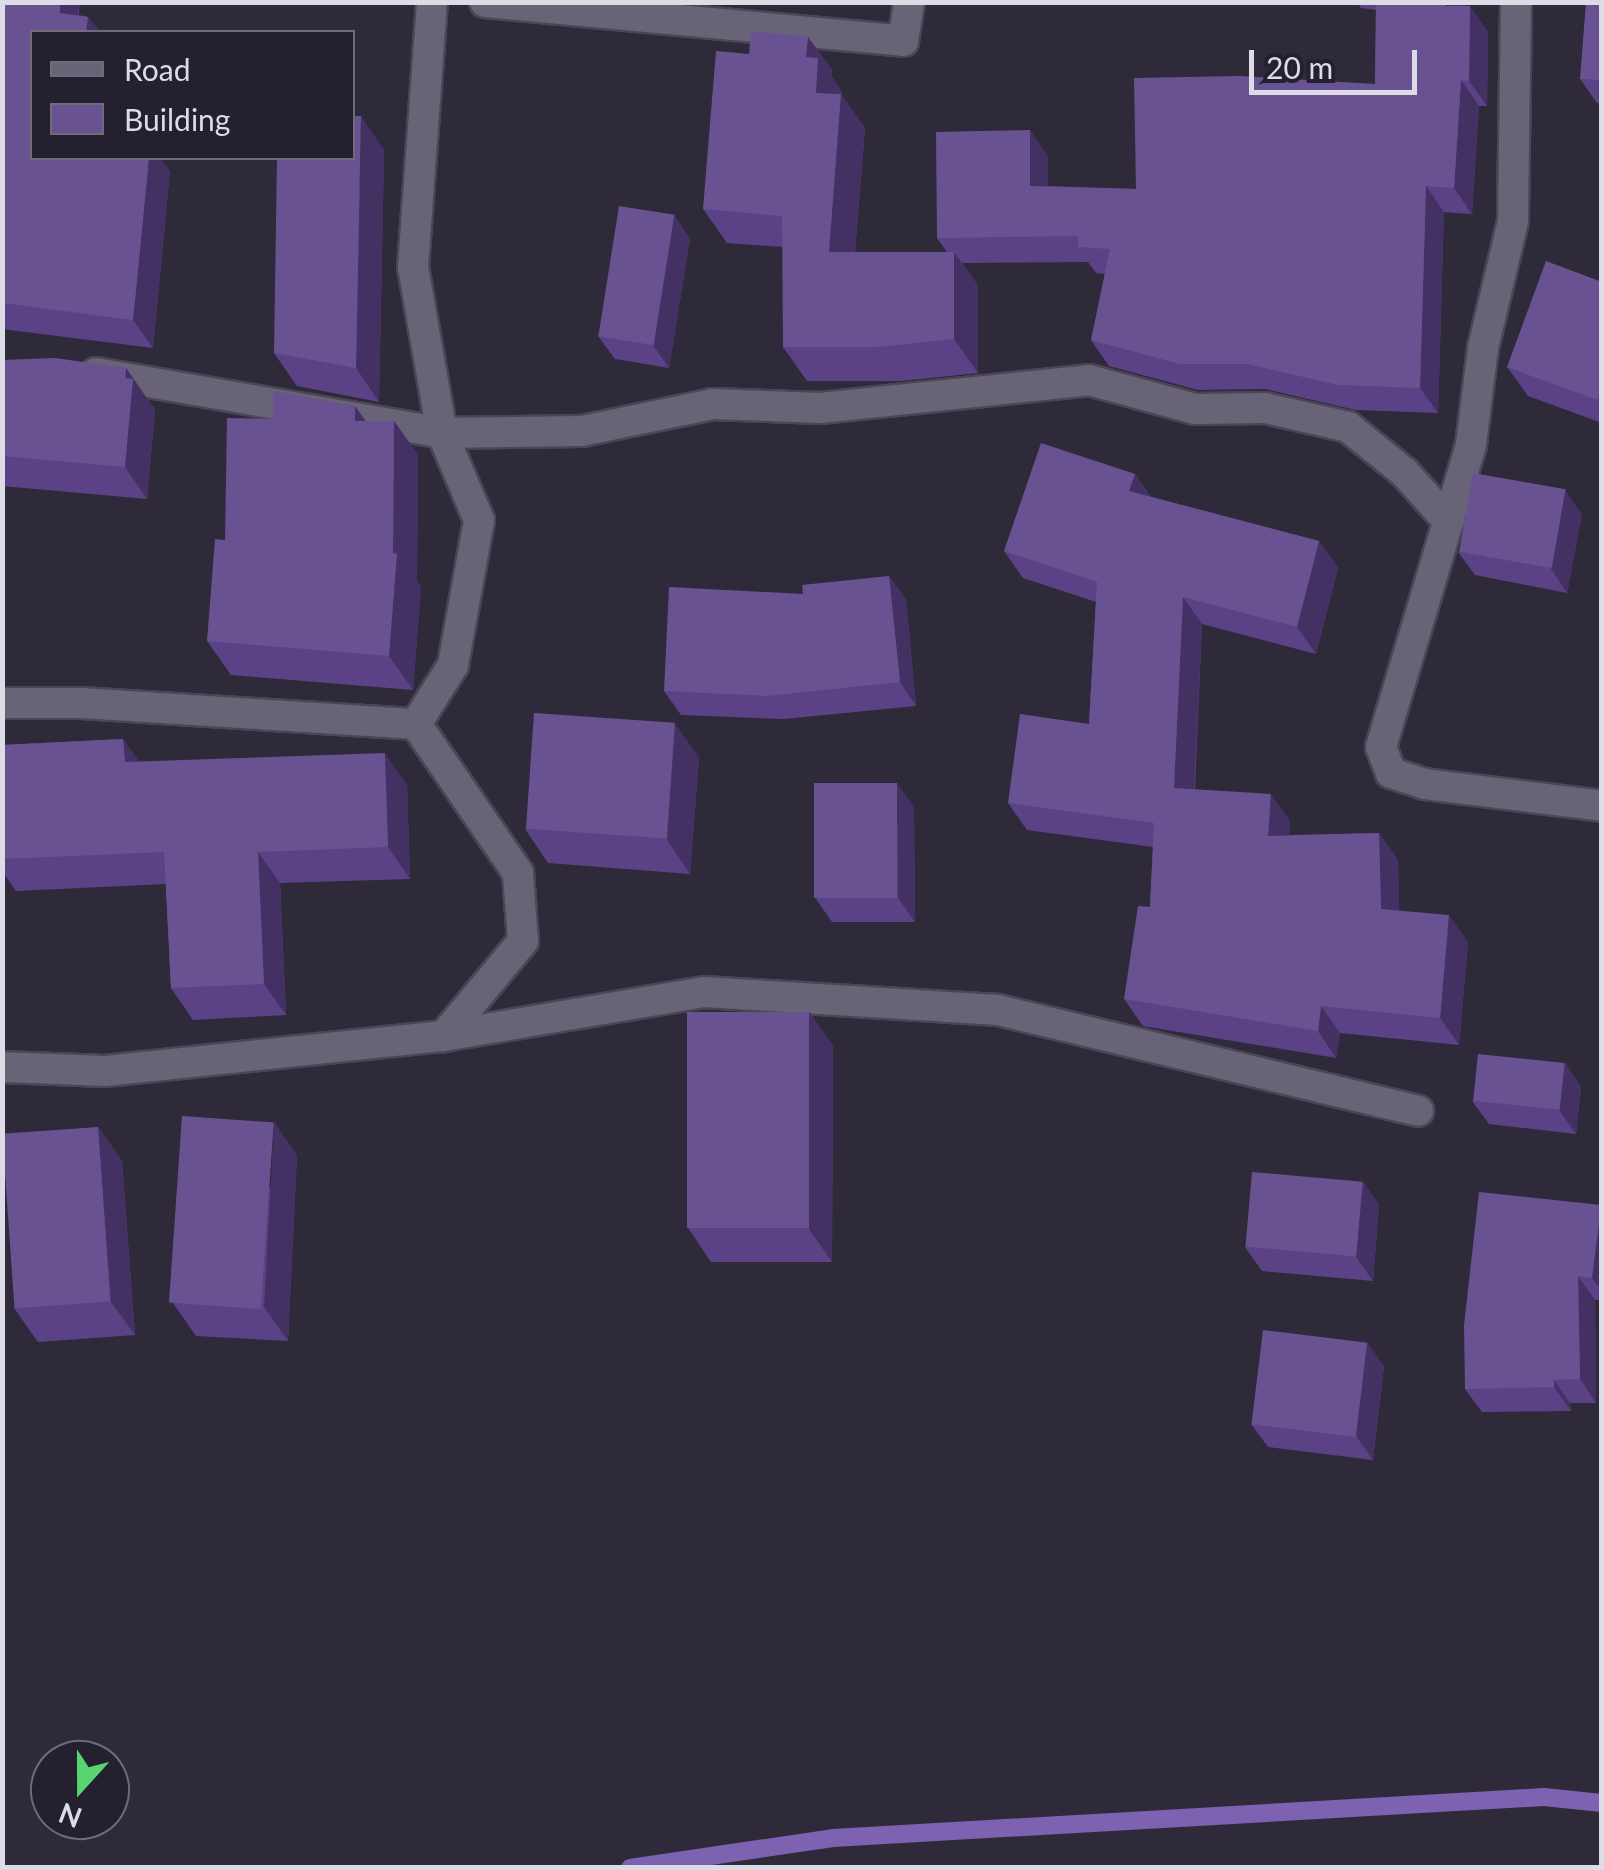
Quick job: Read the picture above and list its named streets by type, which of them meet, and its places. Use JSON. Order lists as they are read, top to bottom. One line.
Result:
{"legend":["Road","Building"],"scale_bar":"20 m","north":"bottom"}
